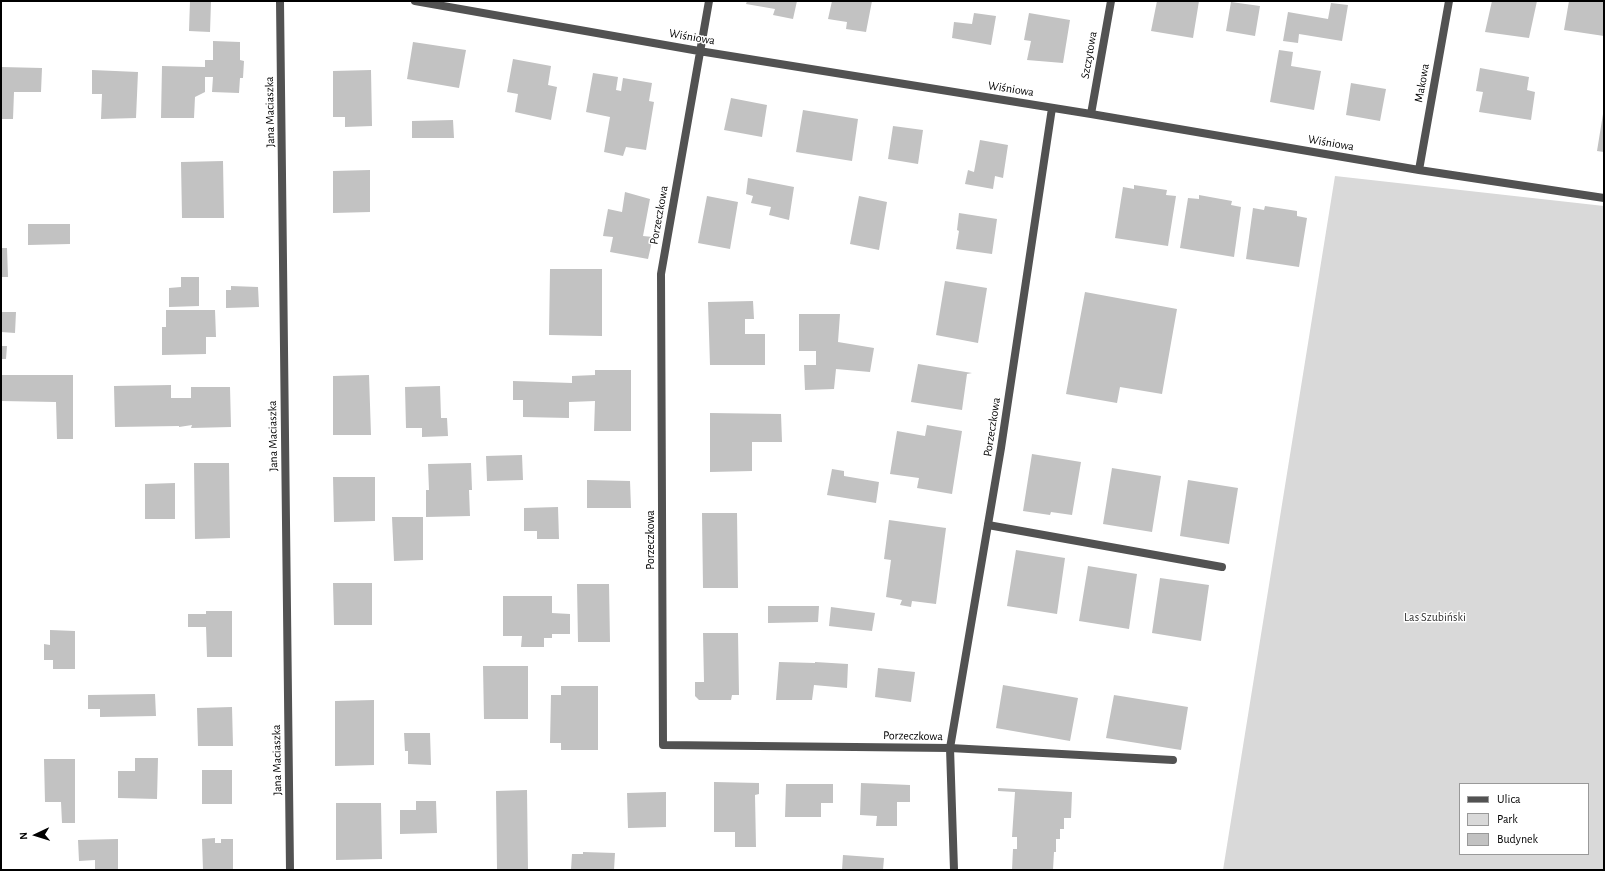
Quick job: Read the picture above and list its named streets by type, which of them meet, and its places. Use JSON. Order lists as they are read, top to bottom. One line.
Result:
{"streets":{"street":["Wiśniowa","Szczytowa","Makowa","Jana Maciaszka","Porzeczkowa"]},"crossings":[["Wiśniowa","Szczytowa"],["Wiśniowa","Makowa"],["Wiśniowa","Porzeczkowa"]],"parks":["Las Szubiński"],"legend":["Ulica","Park","Budynek"],"north":"left"}
